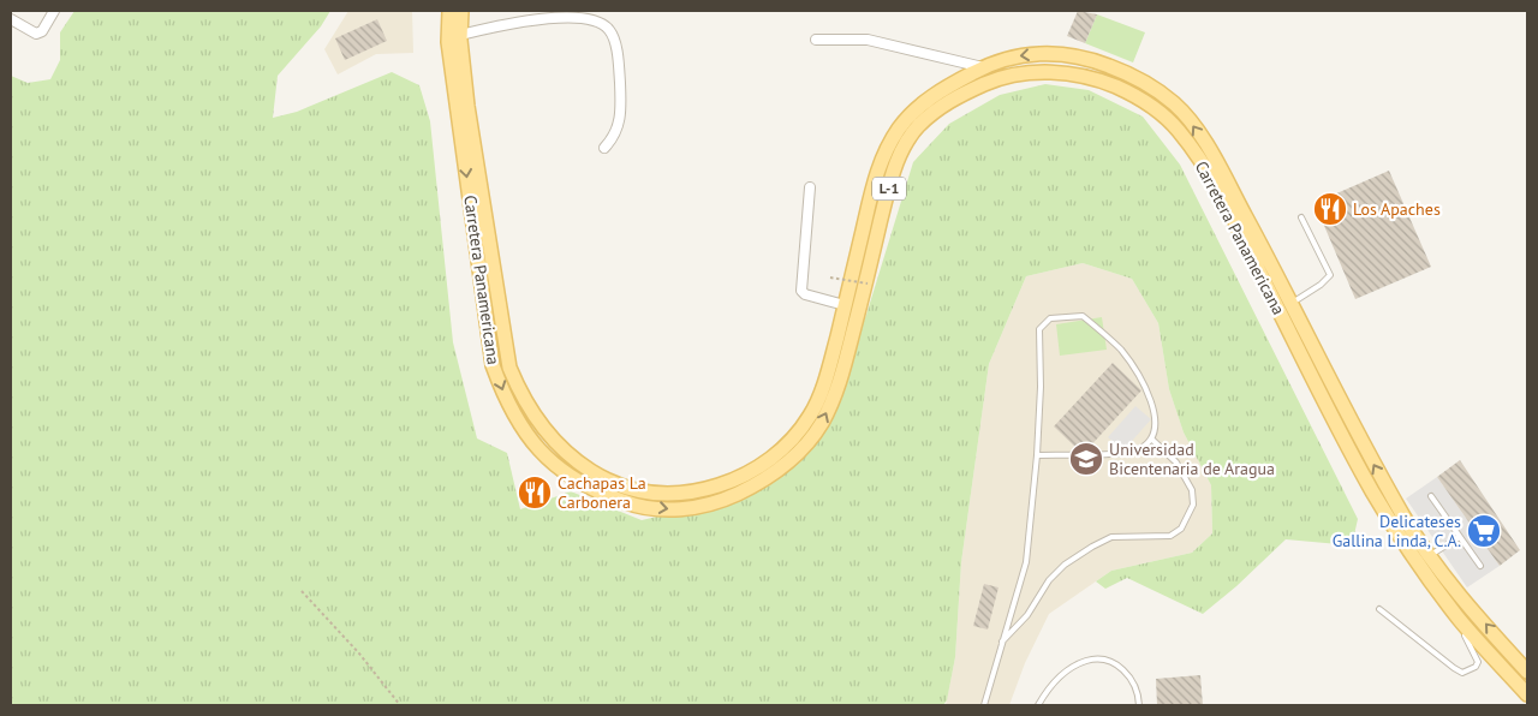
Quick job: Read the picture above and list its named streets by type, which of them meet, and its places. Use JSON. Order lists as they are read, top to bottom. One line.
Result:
{"streets":{"main road":["L-1","Carretera Panamericana"]},"places":{"restaurant":["Los Apaches","Cachapas La Carbonera"],"school or university":["Universidad Bicentenaria de Aragua"],"supermarket":["Delicateses Gallina Linda, C.A."]}}
